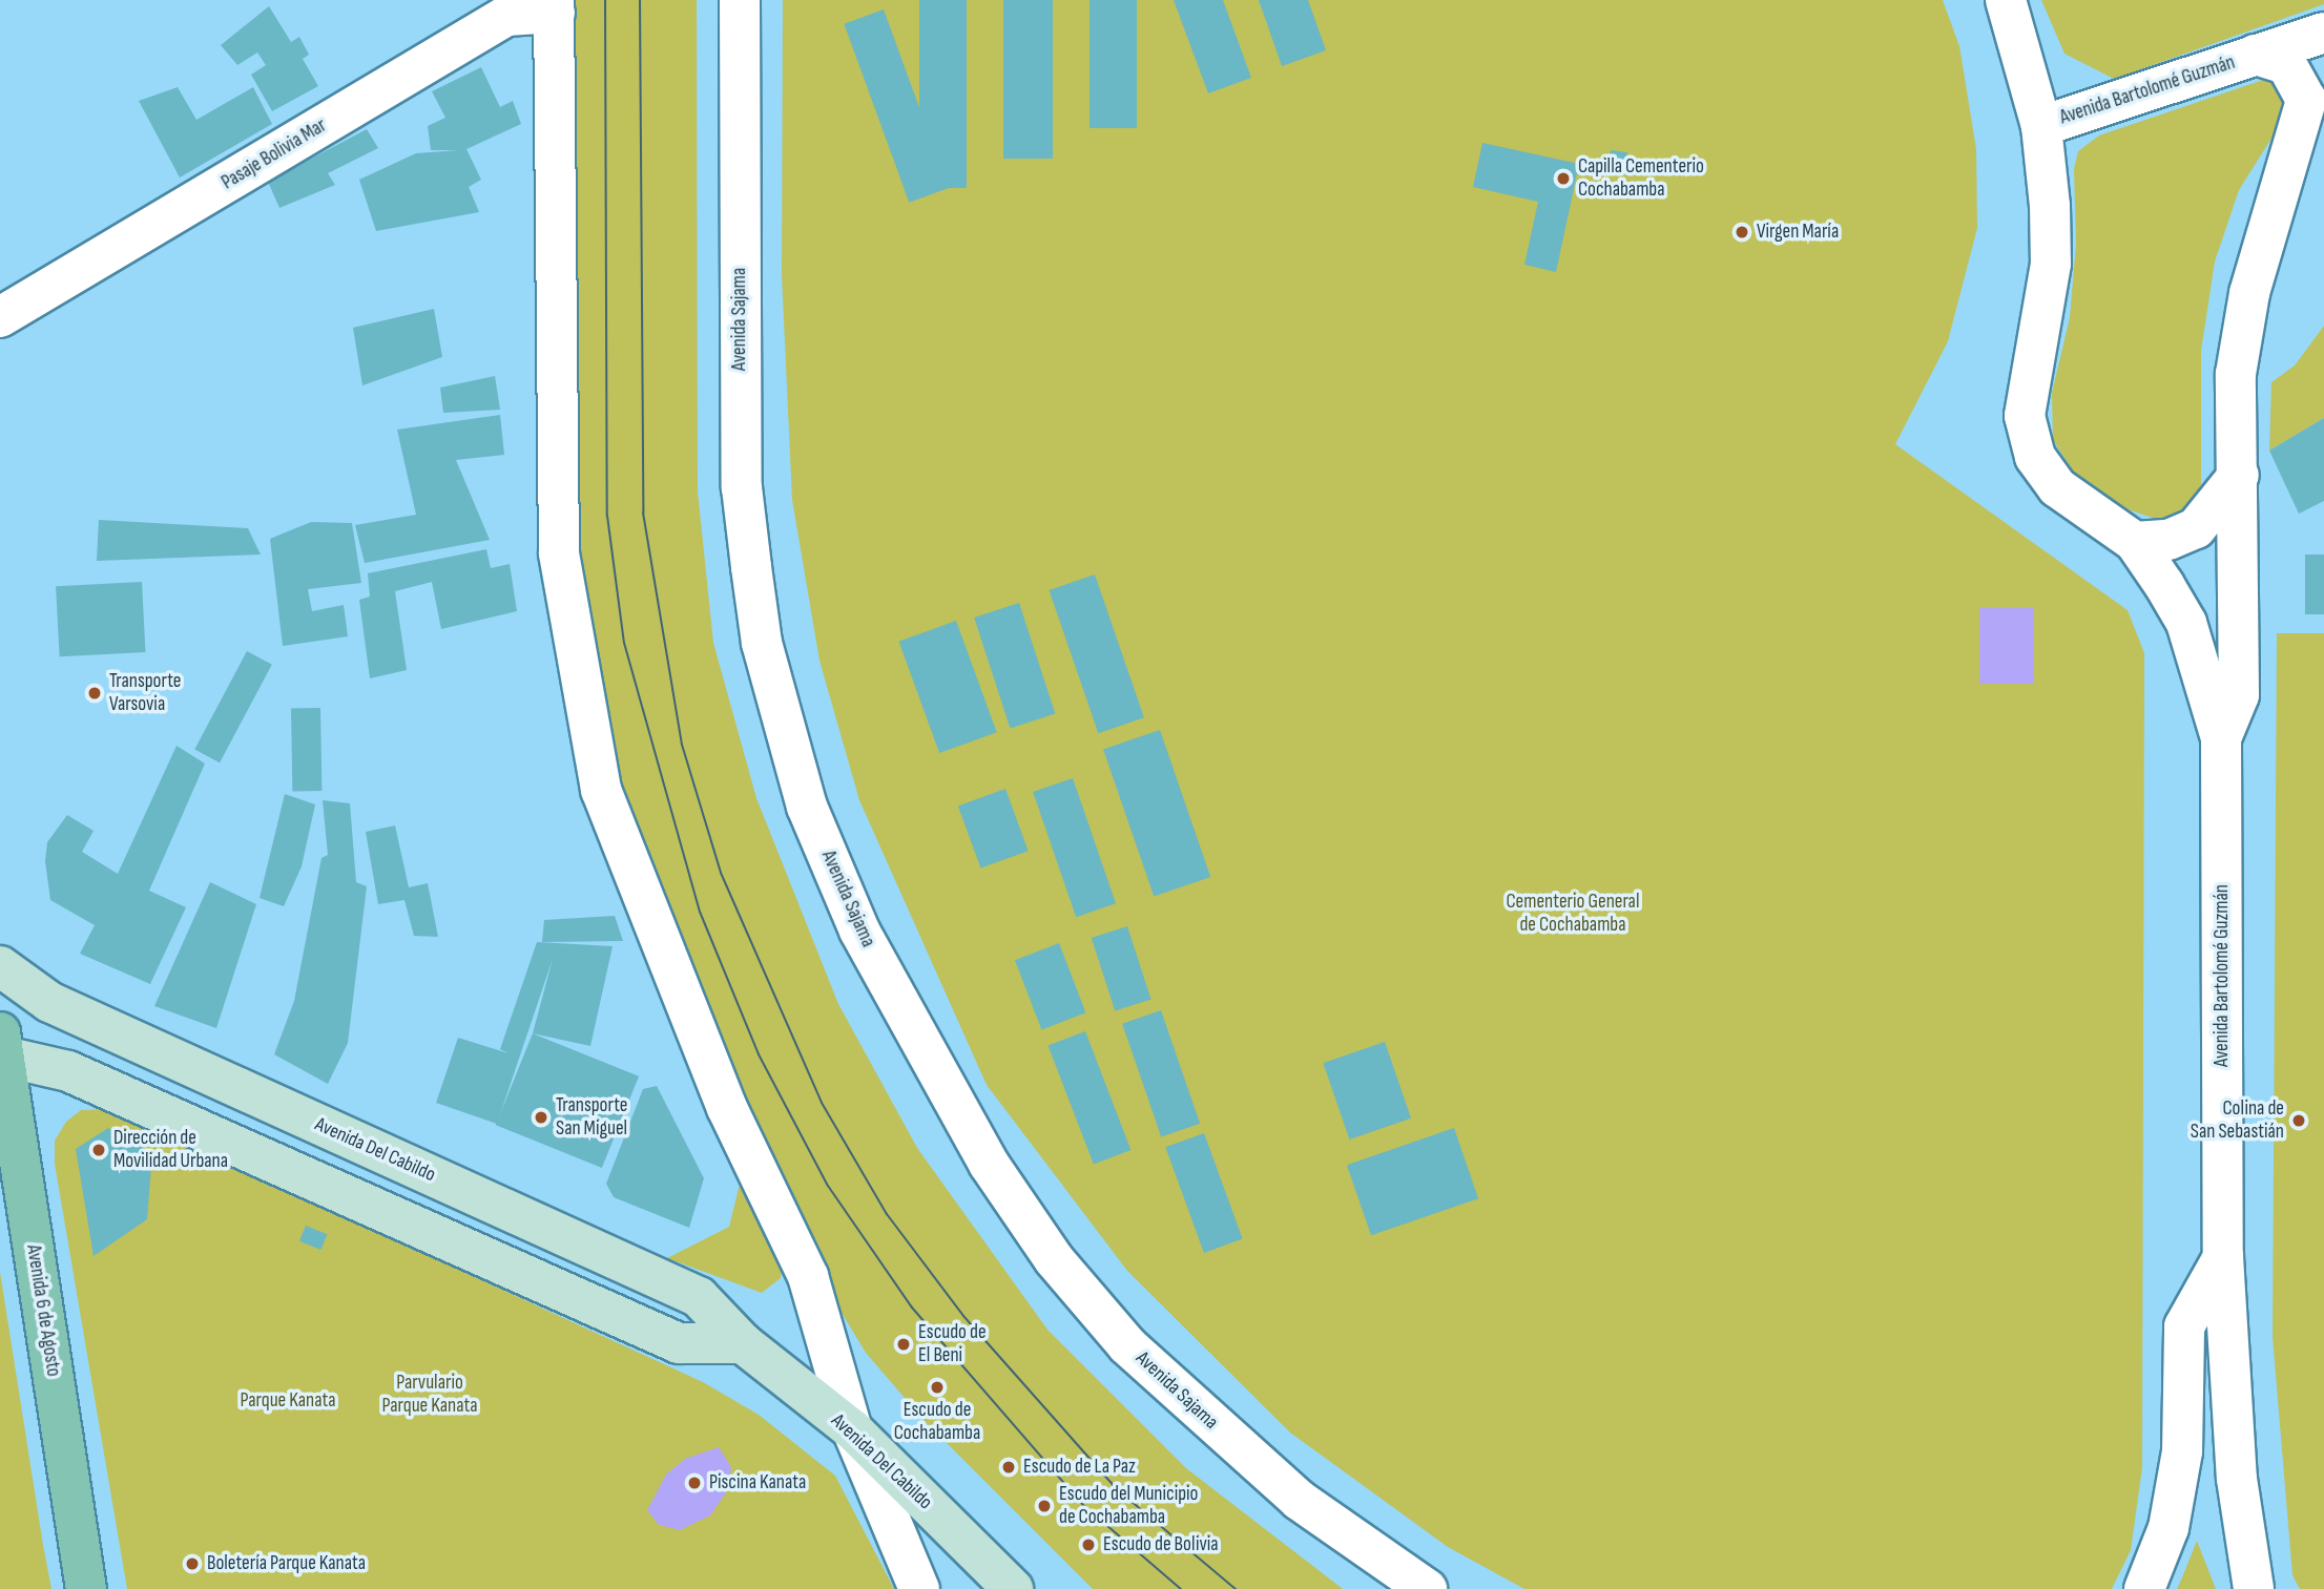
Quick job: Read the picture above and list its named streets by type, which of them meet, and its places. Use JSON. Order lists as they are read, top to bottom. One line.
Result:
{"streets":{"main road":["Avenida 6 de Agosto"],"street":["Avenida Bartolomé Guzmán","Pasaje Bolivia Mar","Avenida Sajama","Avenida Del Cabildo"]},"parks":["Cementerio General de Cochabamba","Parvulario Parque Kanata","Parque Kanata"],"places":["Capilla Cementerio Cochabamba","Virgen María","Transporte Varsovia","Transporte San Miguel","Colina de San Sebastián","Dirección de Movilidad Urbana","Escudo de El Beni","Escudo de Cochabamba","Escudo de La Paz","Piscina Kanata","Escudo del Municipio de Cochabamba","Escudo de Bolivia","Boletería Parque Kanata"]}
